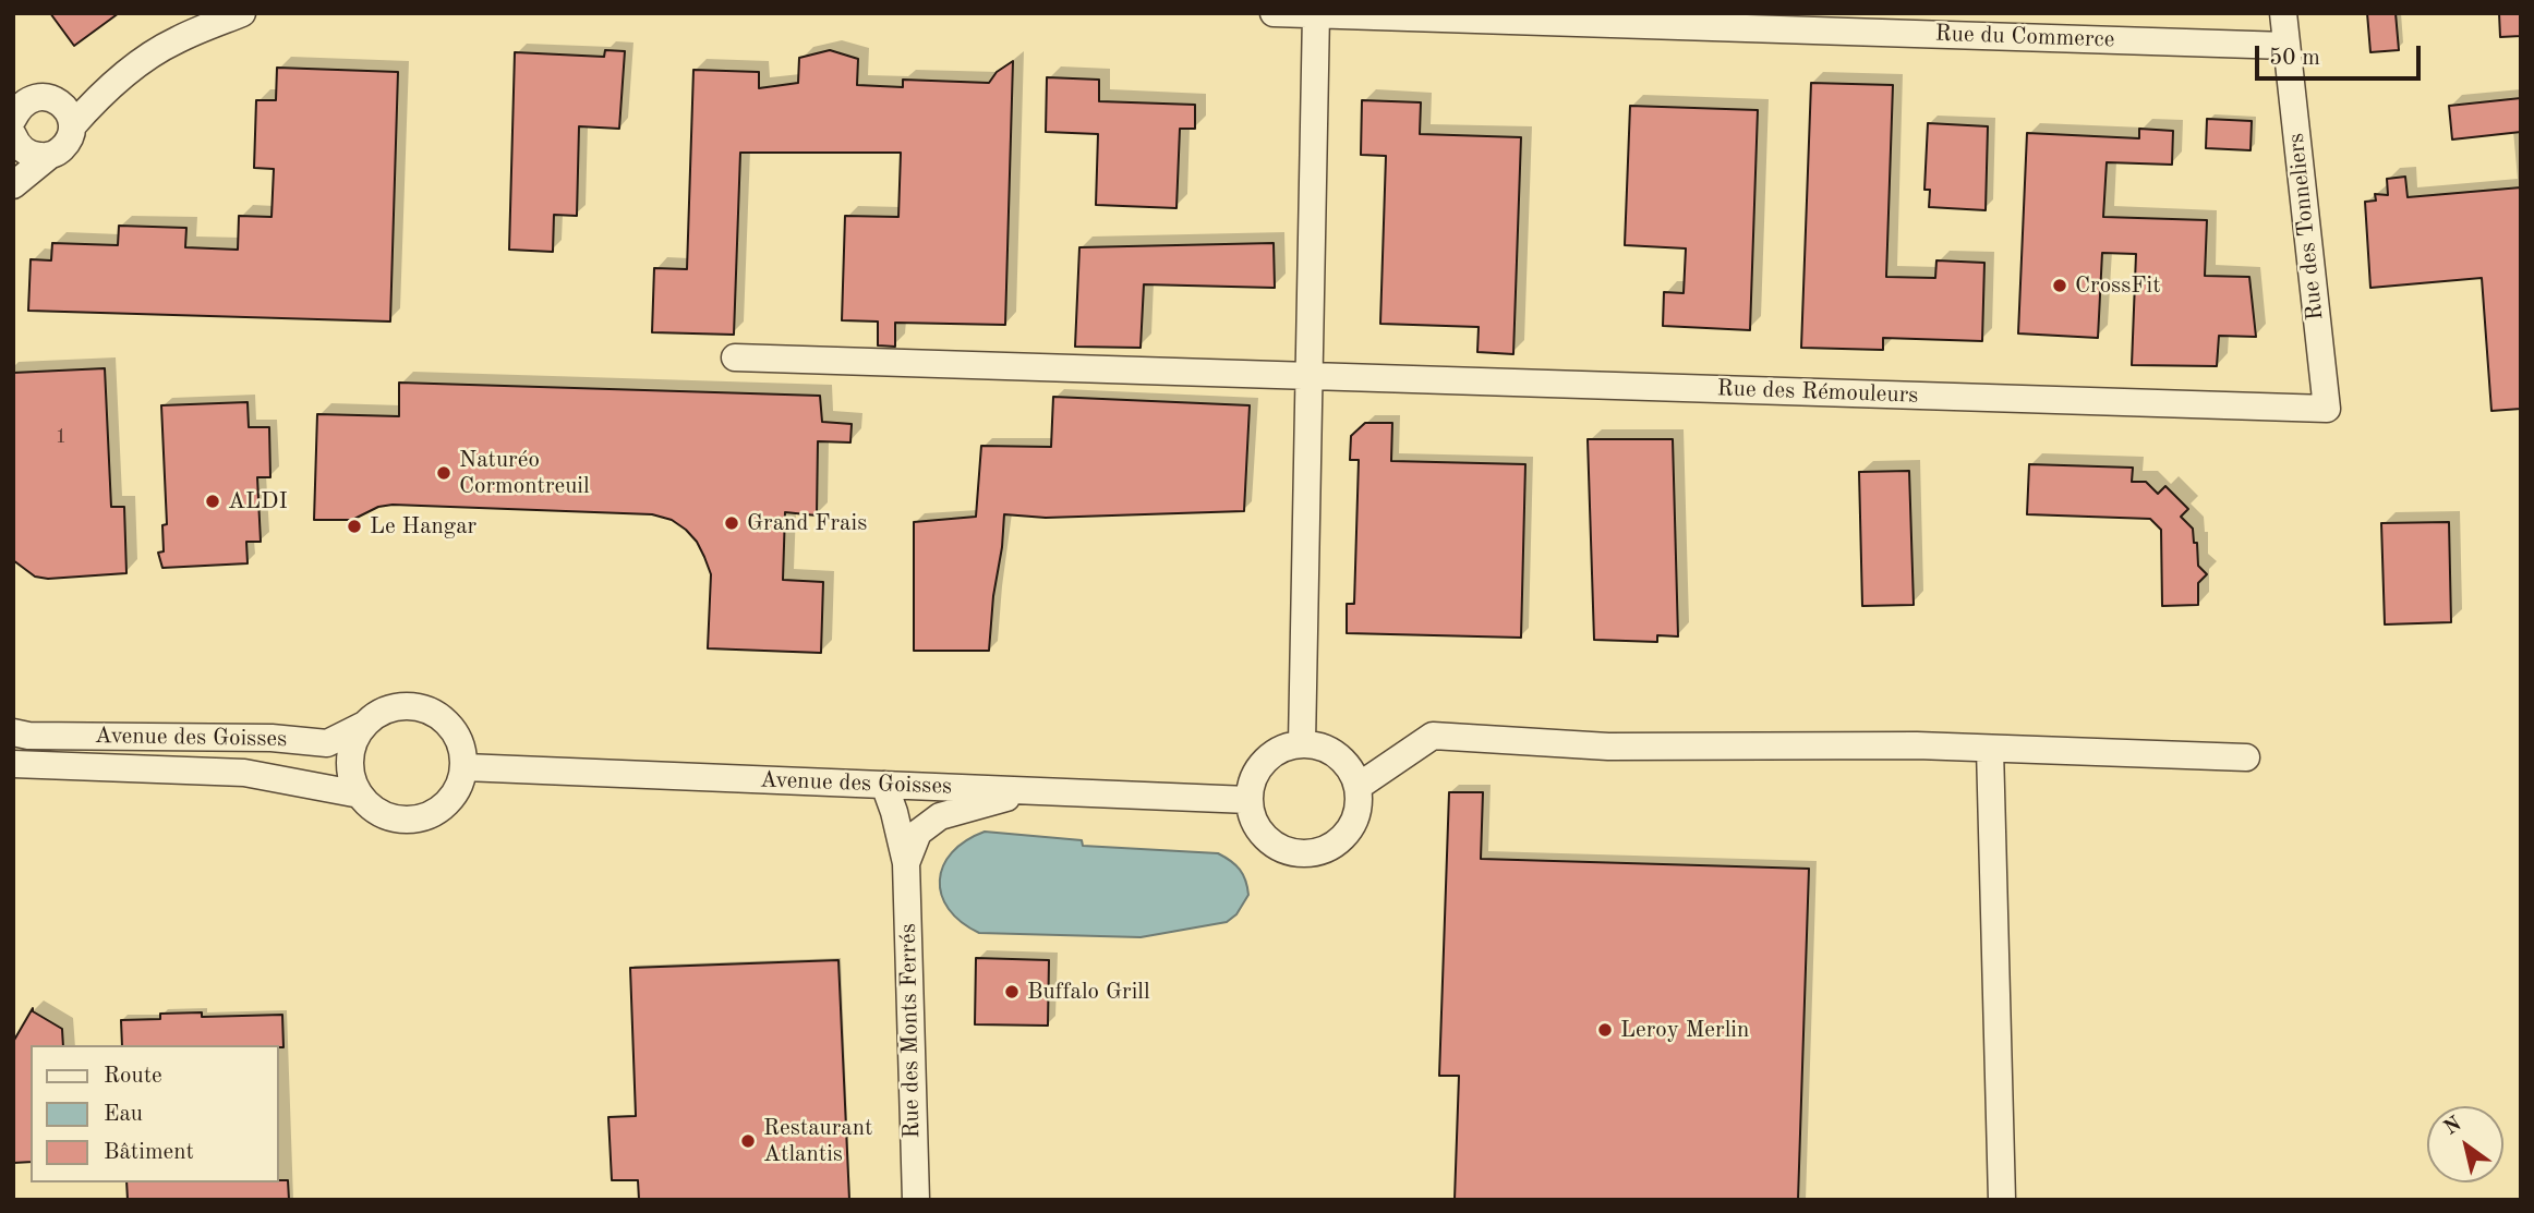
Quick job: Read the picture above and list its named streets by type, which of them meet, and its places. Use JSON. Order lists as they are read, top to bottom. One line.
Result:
{"streets":{"street":["Rue du Commerce","Rue des Tonneliers","Rue des Rémouleurs","Avenue des Goisses","Rue des Monts Ferrés"]},"crossings":[["Rue du Commerce","Rue des Tonneliers"],["Rue des Tonneliers","Rue des Rémouleurs"],["Avenue des Goisses","Rue des Monts Ferrés"]],"places":["CrossFit","Naturéo Cormontreuil","ALDI","Grand Frais","Le Hangar","Buffalo Grill","Leroy Merlin","Restaurant Atlantis"],"house_numbers":["1"],"legend":["Route","Eau","Bâtiment"],"scale_bar":"50 m","north":"top left"}
